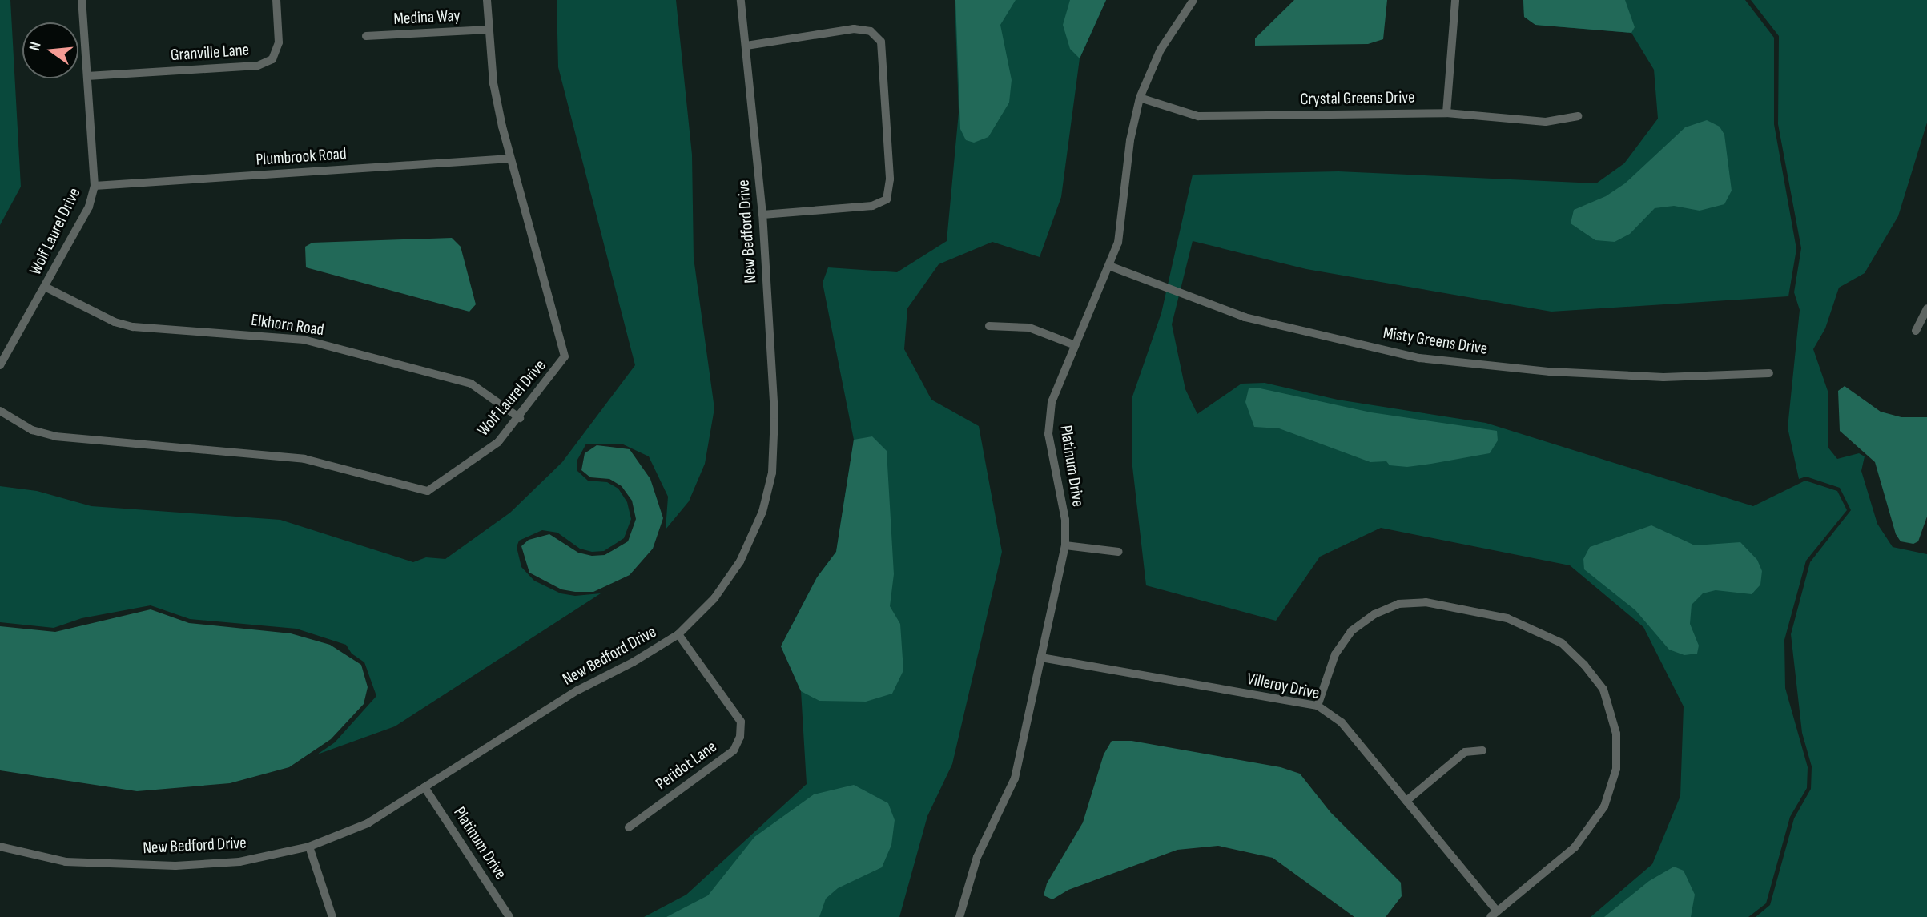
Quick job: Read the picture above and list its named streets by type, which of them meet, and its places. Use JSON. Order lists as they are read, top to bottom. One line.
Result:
{"streets":{"street":["Medina Way","Granville Lane","Crystal Greens Drive","Plumbrook Road","Wolf Laurel Drive","New Bedford Drive","Elkhorn Road","Misty Greens Drive","Platinum Drive","Villeroy Drive","Peridot Lane"]},"crossings":[["Medina Way","Wolf Laurel Drive"],["Granville Lane","Wolf Laurel Drive"],["Crystal Greens Drive","Platinum Drive"],["Plumbrook Road","Wolf Laurel Drive"],["Wolf Laurel Drive","Elkhorn Road"],["New Bedford Drive","Platinum Drive"],["New Bedford Drive","Peridot Lane"],["Misty Greens Drive","Platinum Drive"],["Platinum Drive","Villeroy Drive"]],"north":"left"}
